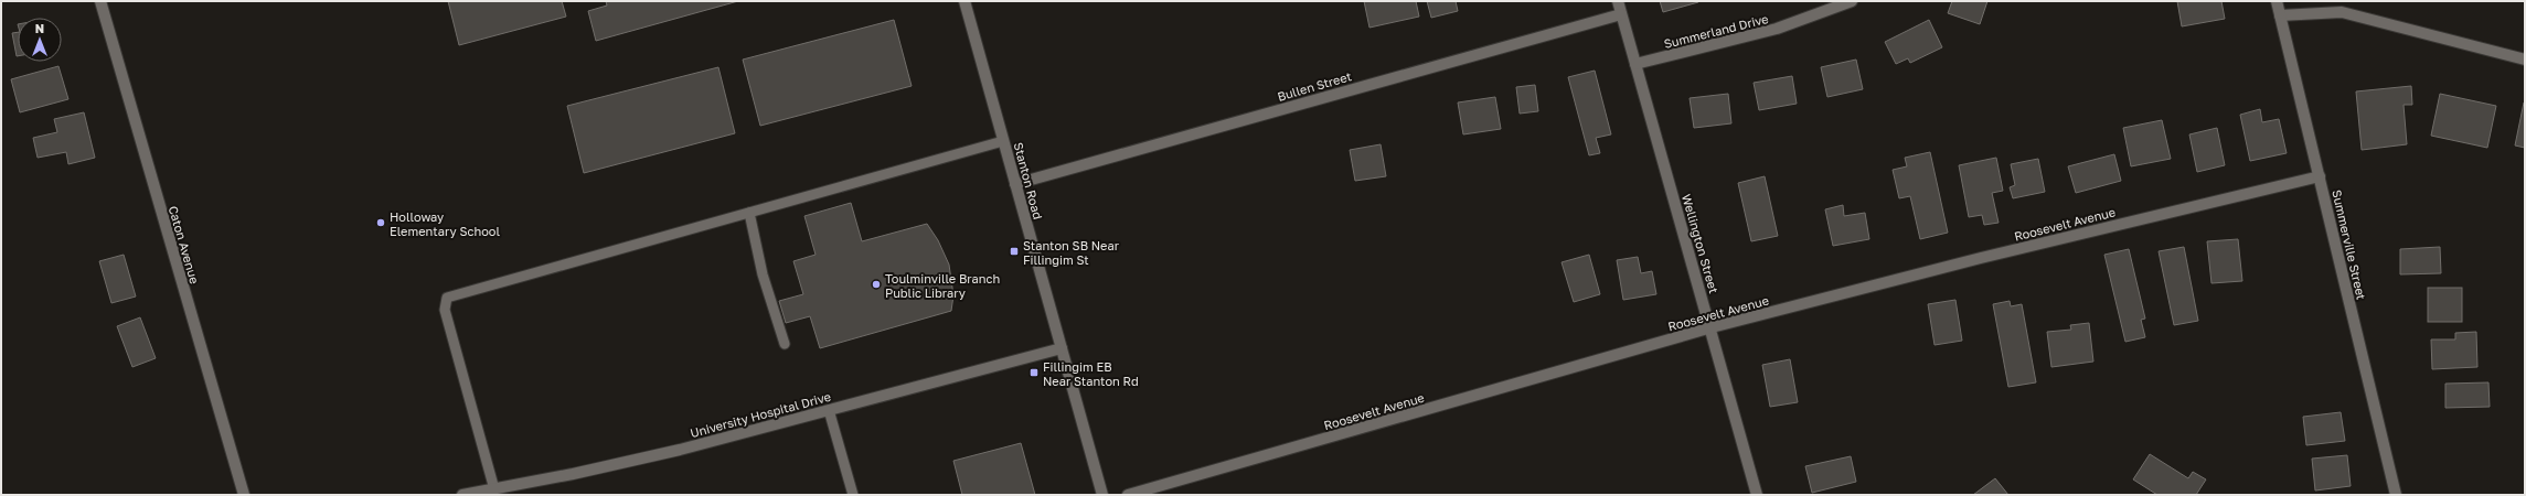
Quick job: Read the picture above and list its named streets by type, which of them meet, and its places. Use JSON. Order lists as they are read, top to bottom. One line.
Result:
{"streets":{"street":["Summerland Drive","Bullen Street","Stanton Road","Roosevelt Avenue","Wellington Street","Caton Avenue","Summerville Street","University Hospital Drive"]},"crossings":[["Summerland Drive","Wellington Street"],["Bullen Street","Stanton Road"],["Bullen Street","Wellington Street"],["Stanton Road","University Hospital Drive"],["Roosevelt Avenue","Wellington Street"],["Roosevelt Avenue","Summerville Street"]],"places":{"other":["Holloway Elementary School","Toulminville Branch Public Library"],"transit":["Stanton SB Near Fillingim St","Fillingim EB Near Stanton Rd"]},"north":"top"}
